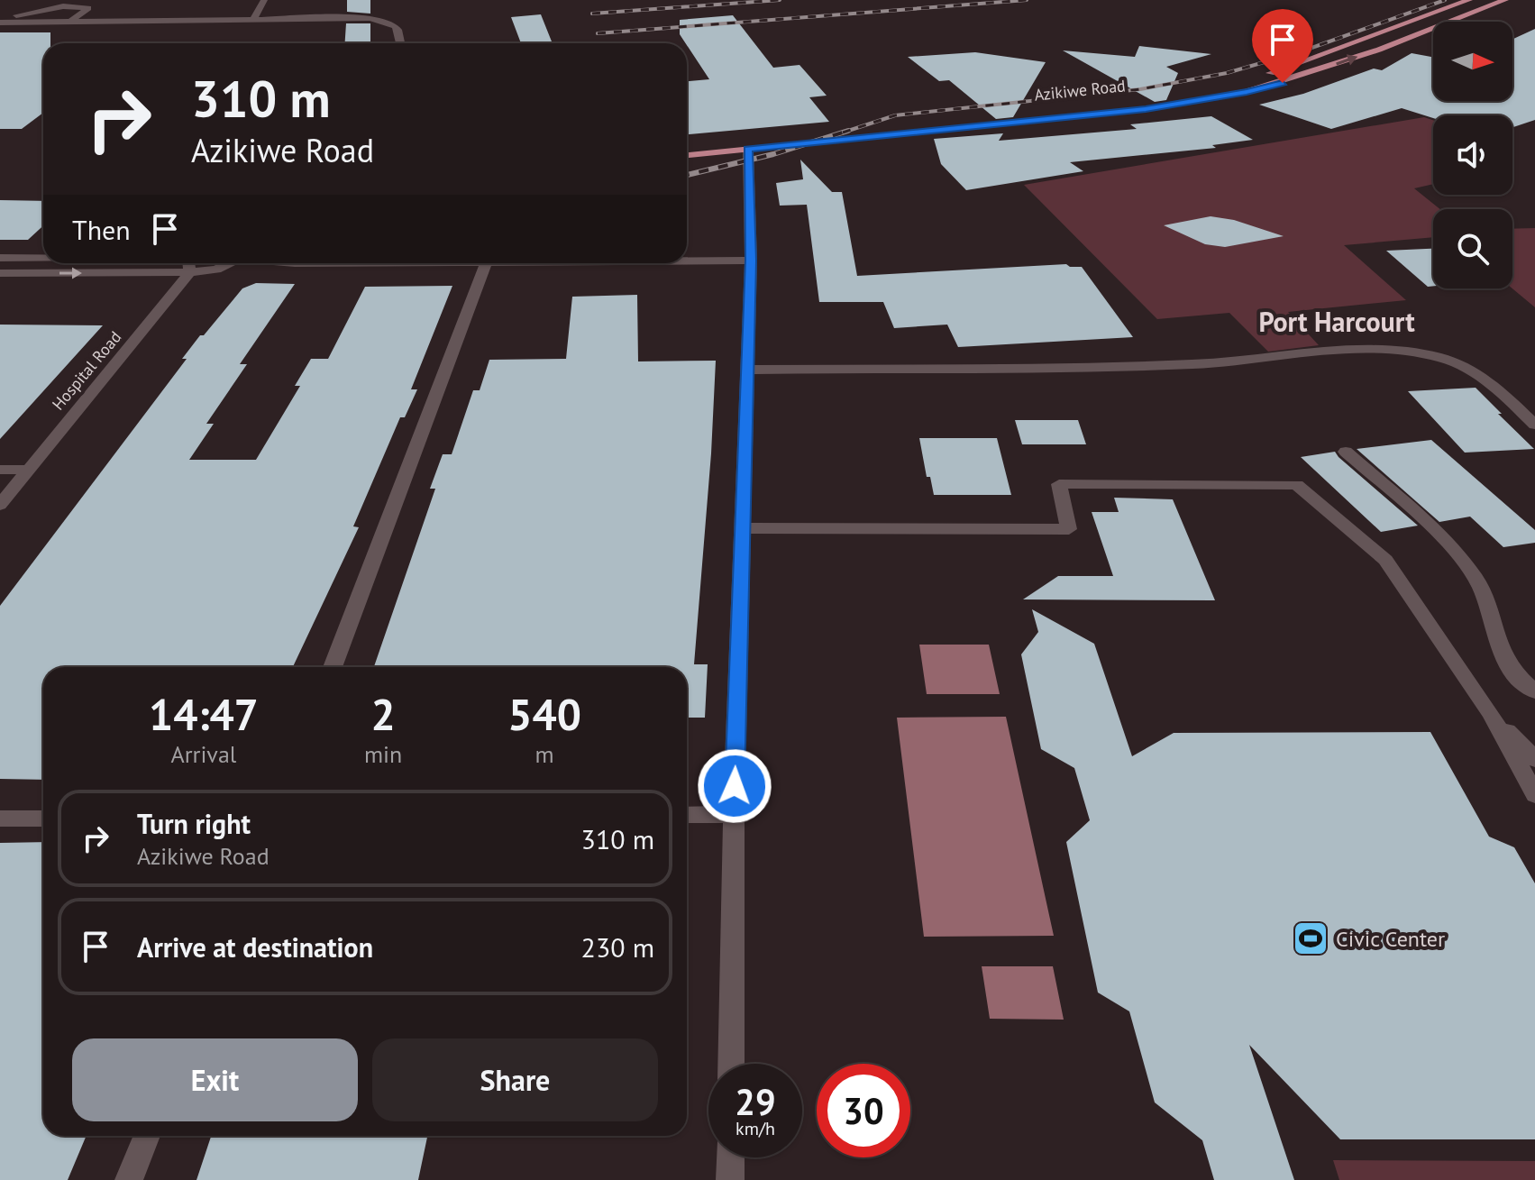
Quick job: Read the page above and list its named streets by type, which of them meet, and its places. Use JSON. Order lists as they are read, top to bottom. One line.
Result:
{"streets":{"main road":["Azikiwe Road"],"street":["Hospital Road"]},"districts":["Port Harcourt"],"places":{"sports":["Civic Center"]},"north":"right","page":{"turn":["310 m","Azikiwe Road"],"then":"Then","eta":["14:47","Arrival","2","min","540","m"],"list":[{"name":"Turn right","note":"Azikiwe Road","value":"310 m"},{"name":"Arrive at destination","value":"230 m"}],"buttons":["Exit","Share"],"speed":"29 km/h","limit":"30"}}
